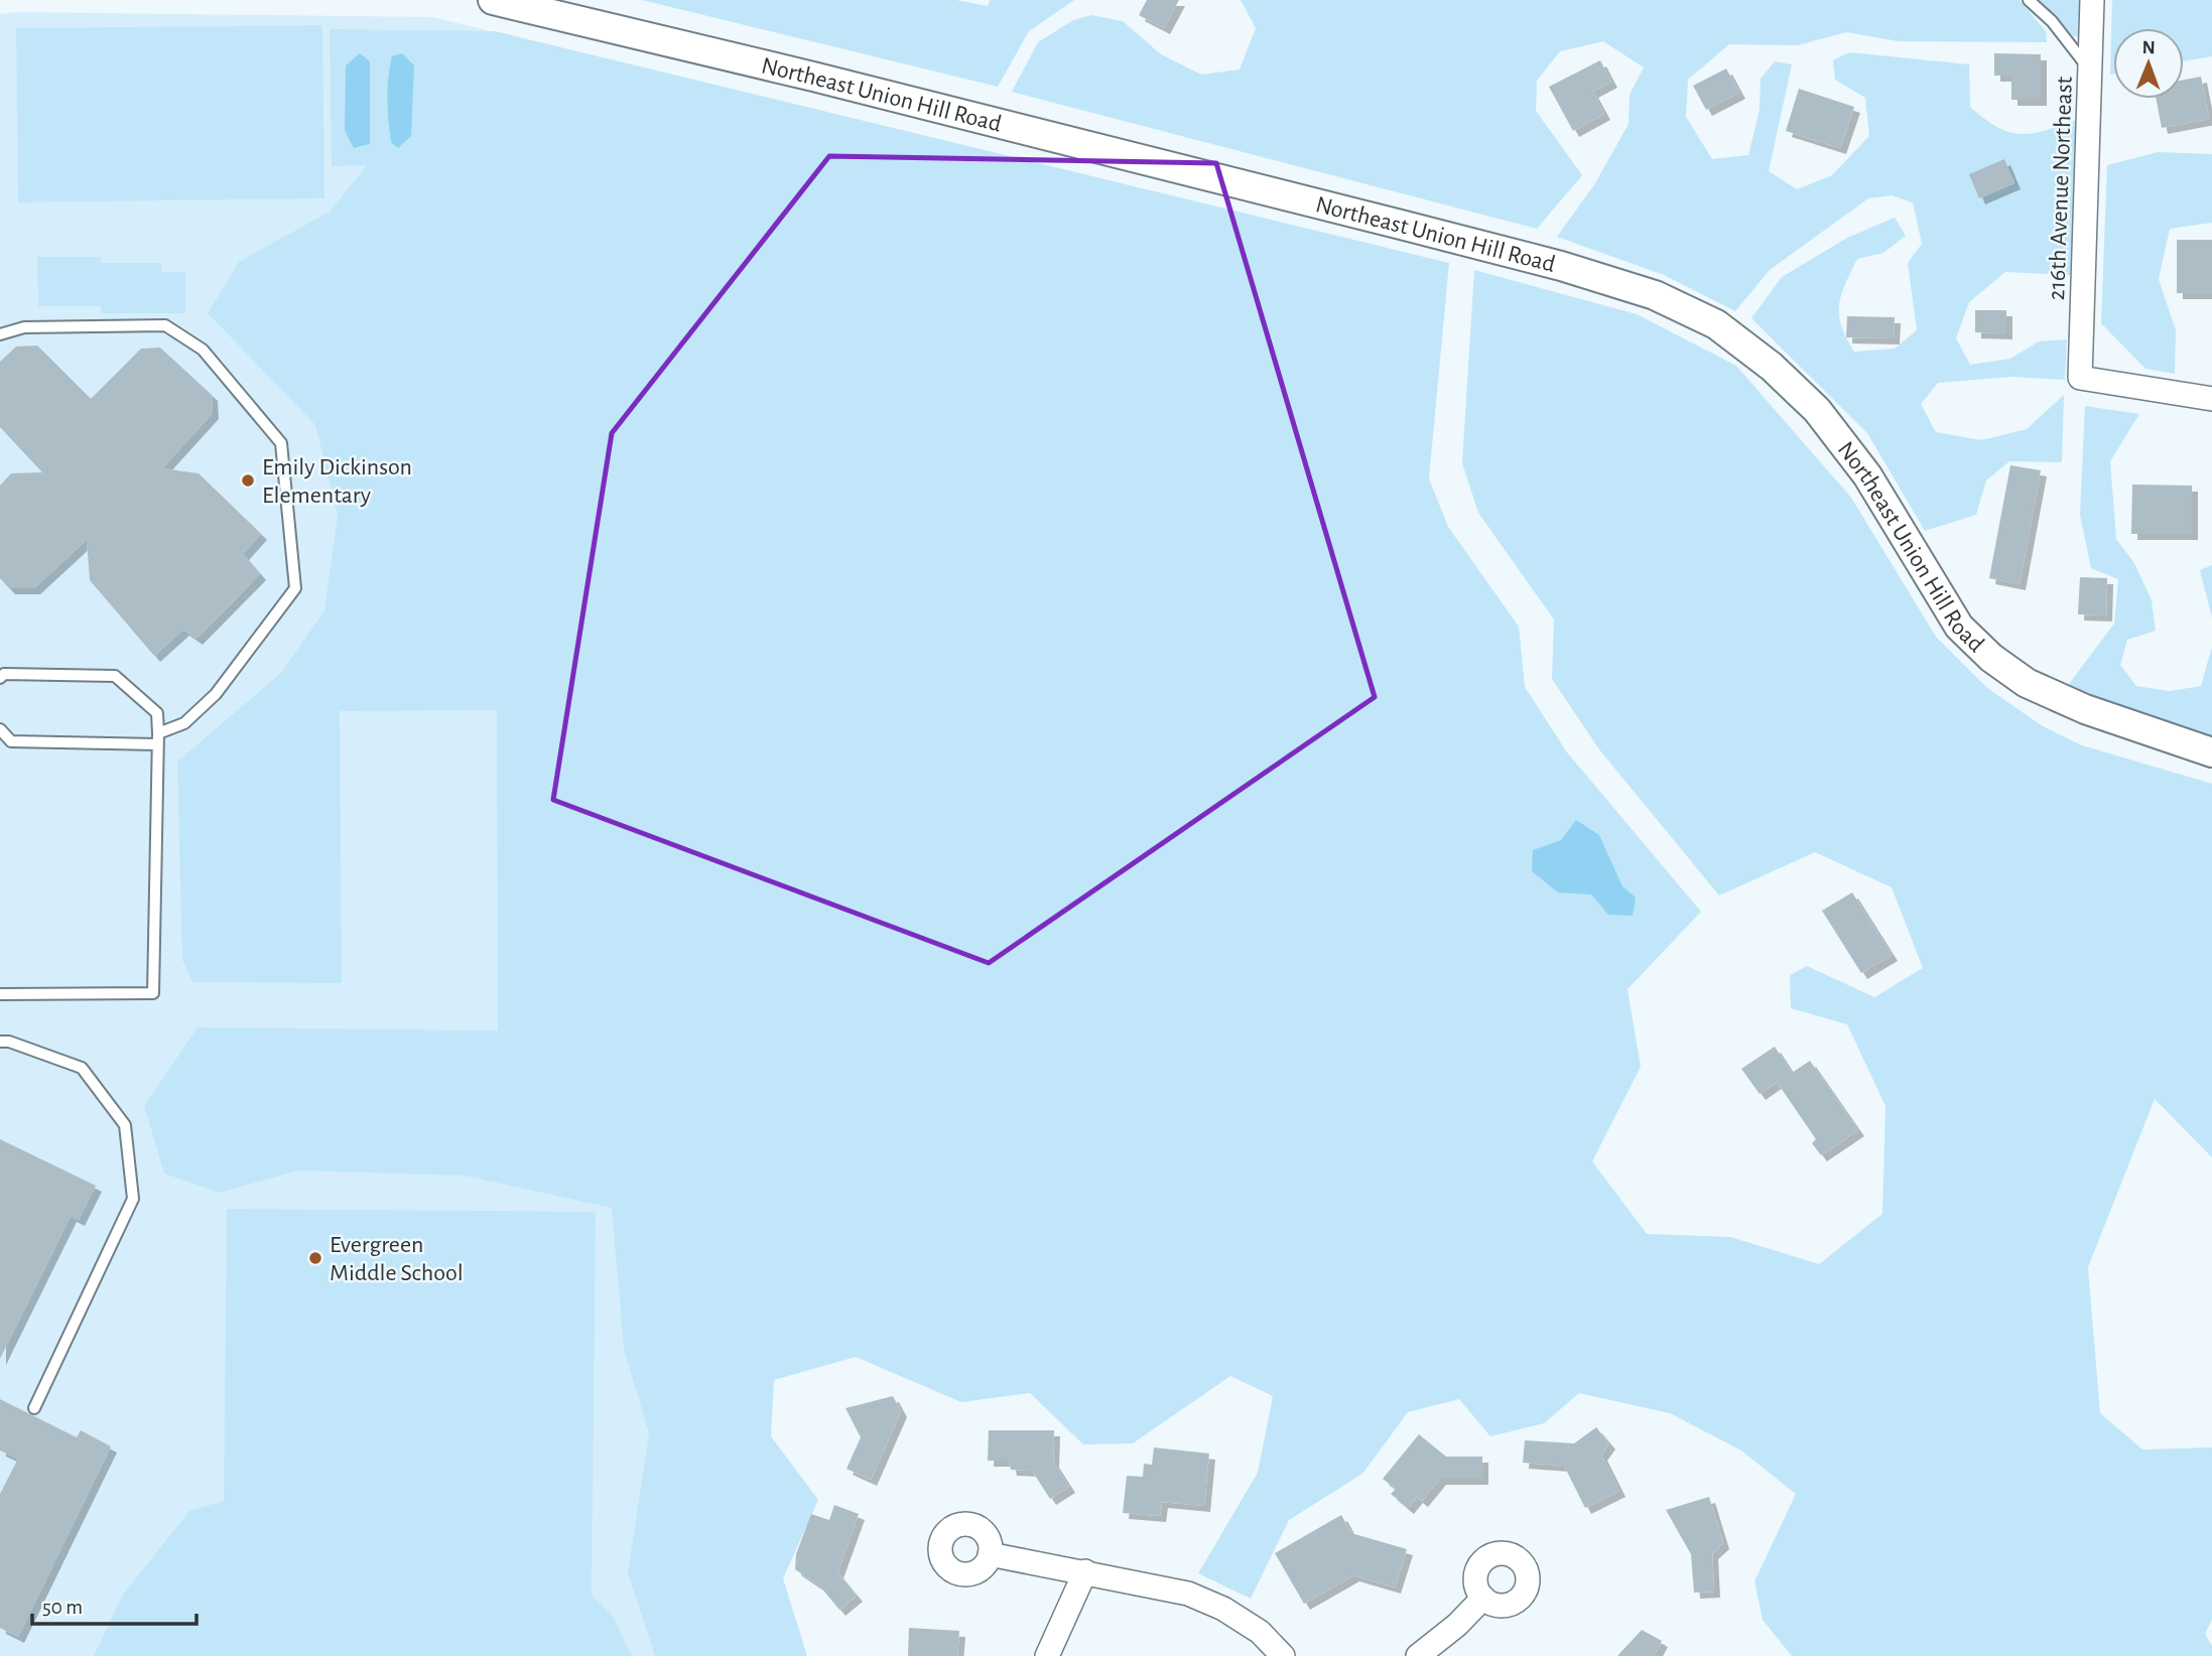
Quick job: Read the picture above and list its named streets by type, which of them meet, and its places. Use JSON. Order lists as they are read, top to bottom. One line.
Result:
{"streets":{"street":["Northeast Union Hill Road","216th Avenue Northeast"]},"places":["Emily Dickinson Elementary","Evergreen Middle School"],"scale_bar":"50 m","north":"top"}
